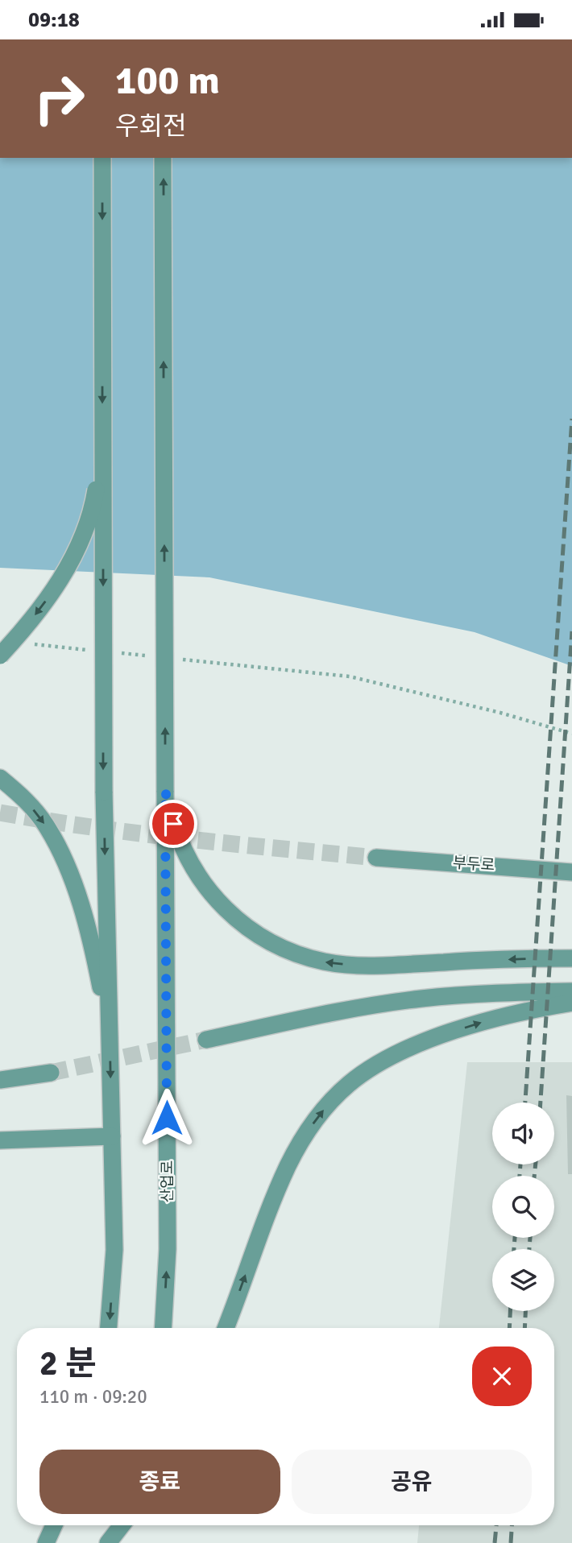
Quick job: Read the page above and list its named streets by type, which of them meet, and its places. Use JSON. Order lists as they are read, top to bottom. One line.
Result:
{"streets":{"main road":["부두로","산업로"]},"page":{"status":"09:18","turn":["100 m","우회전"],"heading":["2 분","110 m · 09:20"],"buttons":["종료","공유"]}}
